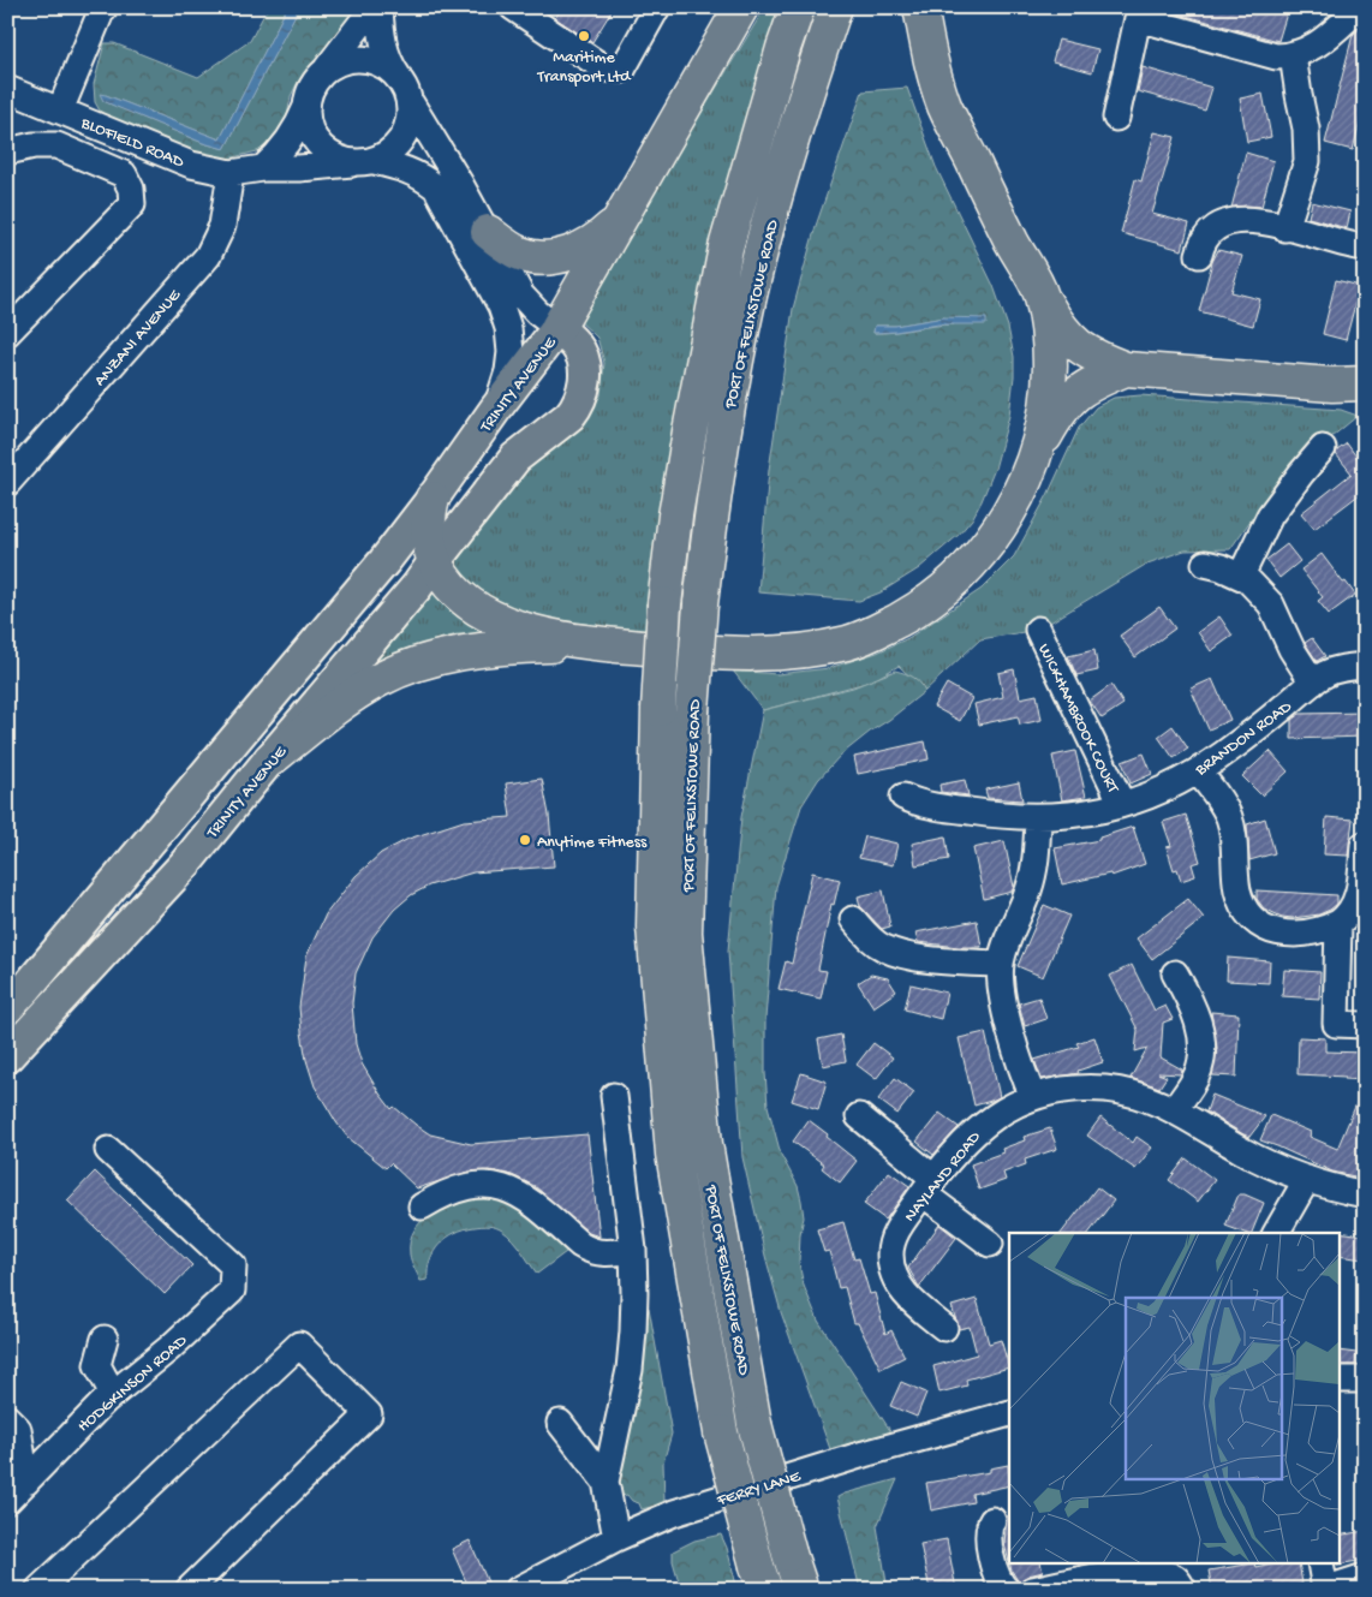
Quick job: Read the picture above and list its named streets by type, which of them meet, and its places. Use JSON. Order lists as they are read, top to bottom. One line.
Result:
{"streets":{"highway":["PORT OF FELIXSTOWE ROAD"],"main road":["TRINITY AVENUE"],"street":["BLOFIELD ROAD","ANZANI AVENUE","WICKHAMBROOK COURT","BRANDON ROAD","NAYLAND ROAD","HODGKINSON ROAD","FERRY LANE"]},"crossings":[["BLOFIELD ROAD","ANZANI AVENUE"],["WICKHAMBROOK COURT","BRANDON ROAD"]],"places":["Maritime Transport Ltd","Anytime Fitness"]}
